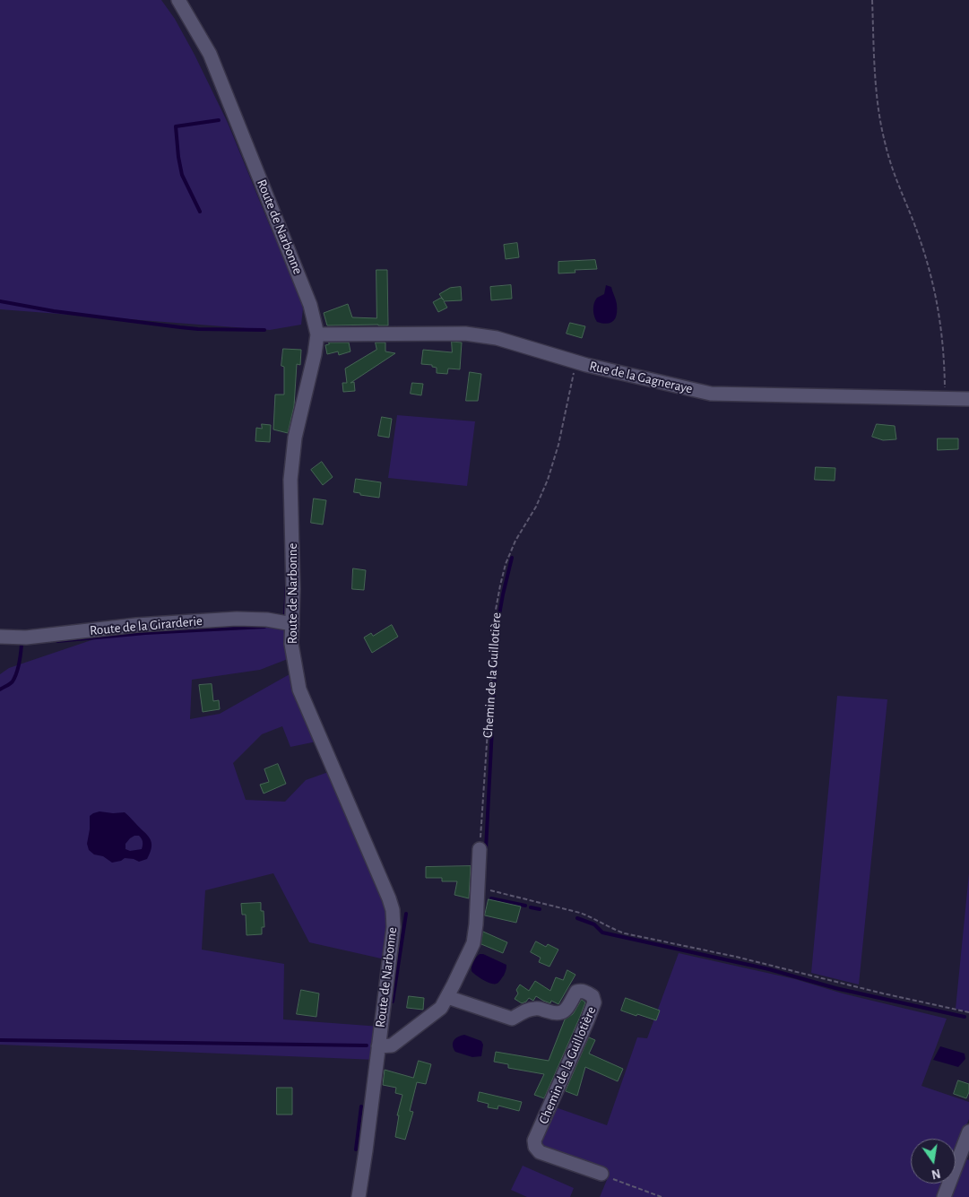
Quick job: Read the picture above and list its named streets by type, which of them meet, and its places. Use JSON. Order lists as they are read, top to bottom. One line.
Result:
{"streets":{"street":["Route de Narbonne","Rue de la Gagneraye","Route de la Girarderie","Chemin de la Guillotière"]},"crossings":[["Route de Narbonne","Rue de la Gagneraye"],["Route de Narbonne","Route de la Girarderie"],["Rue de la Gagneraye","Chemin de la Guillotière"]],"north":"bottom"}
